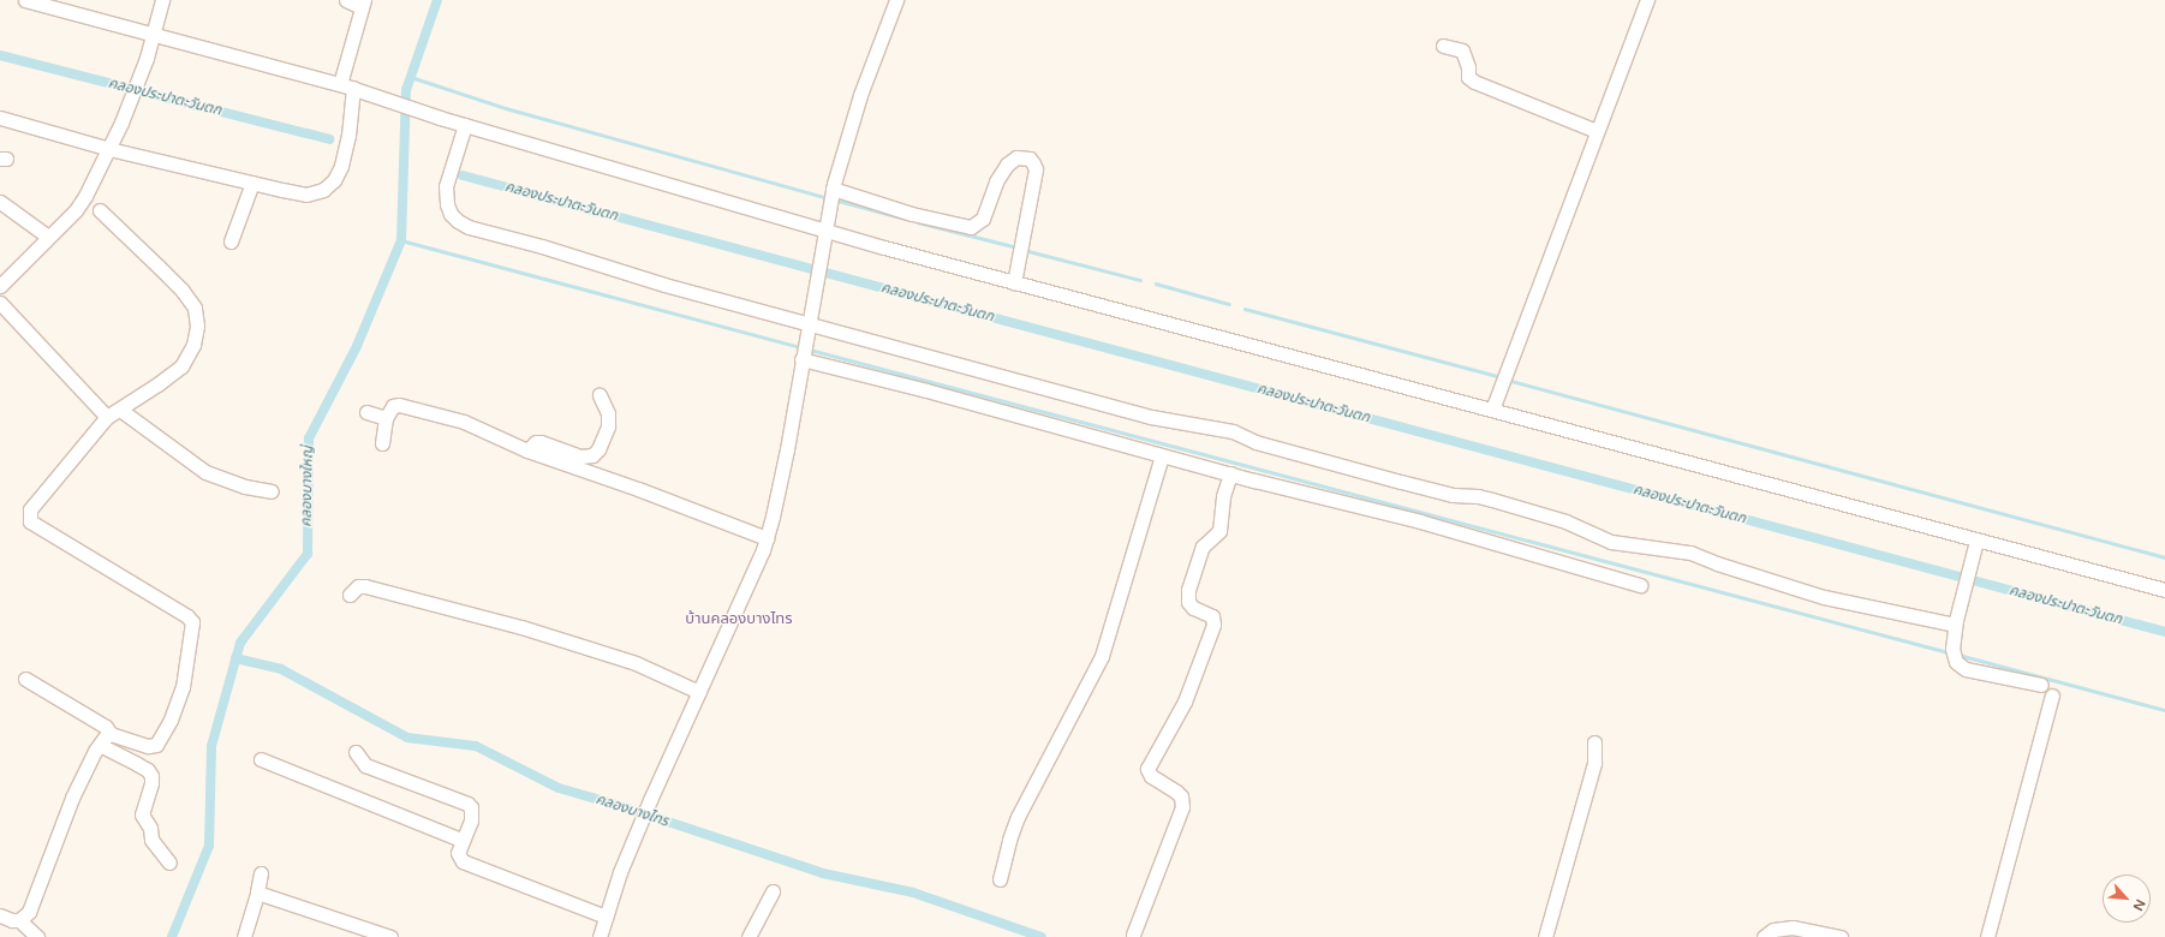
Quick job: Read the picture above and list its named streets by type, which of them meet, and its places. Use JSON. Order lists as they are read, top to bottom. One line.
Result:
{"districts":["บ้านคลองบางไทร"],"water":["คลองประปาตะวันตก","คลองบางใหญ่","คลองบางไทร"],"north":"bottom right"}
